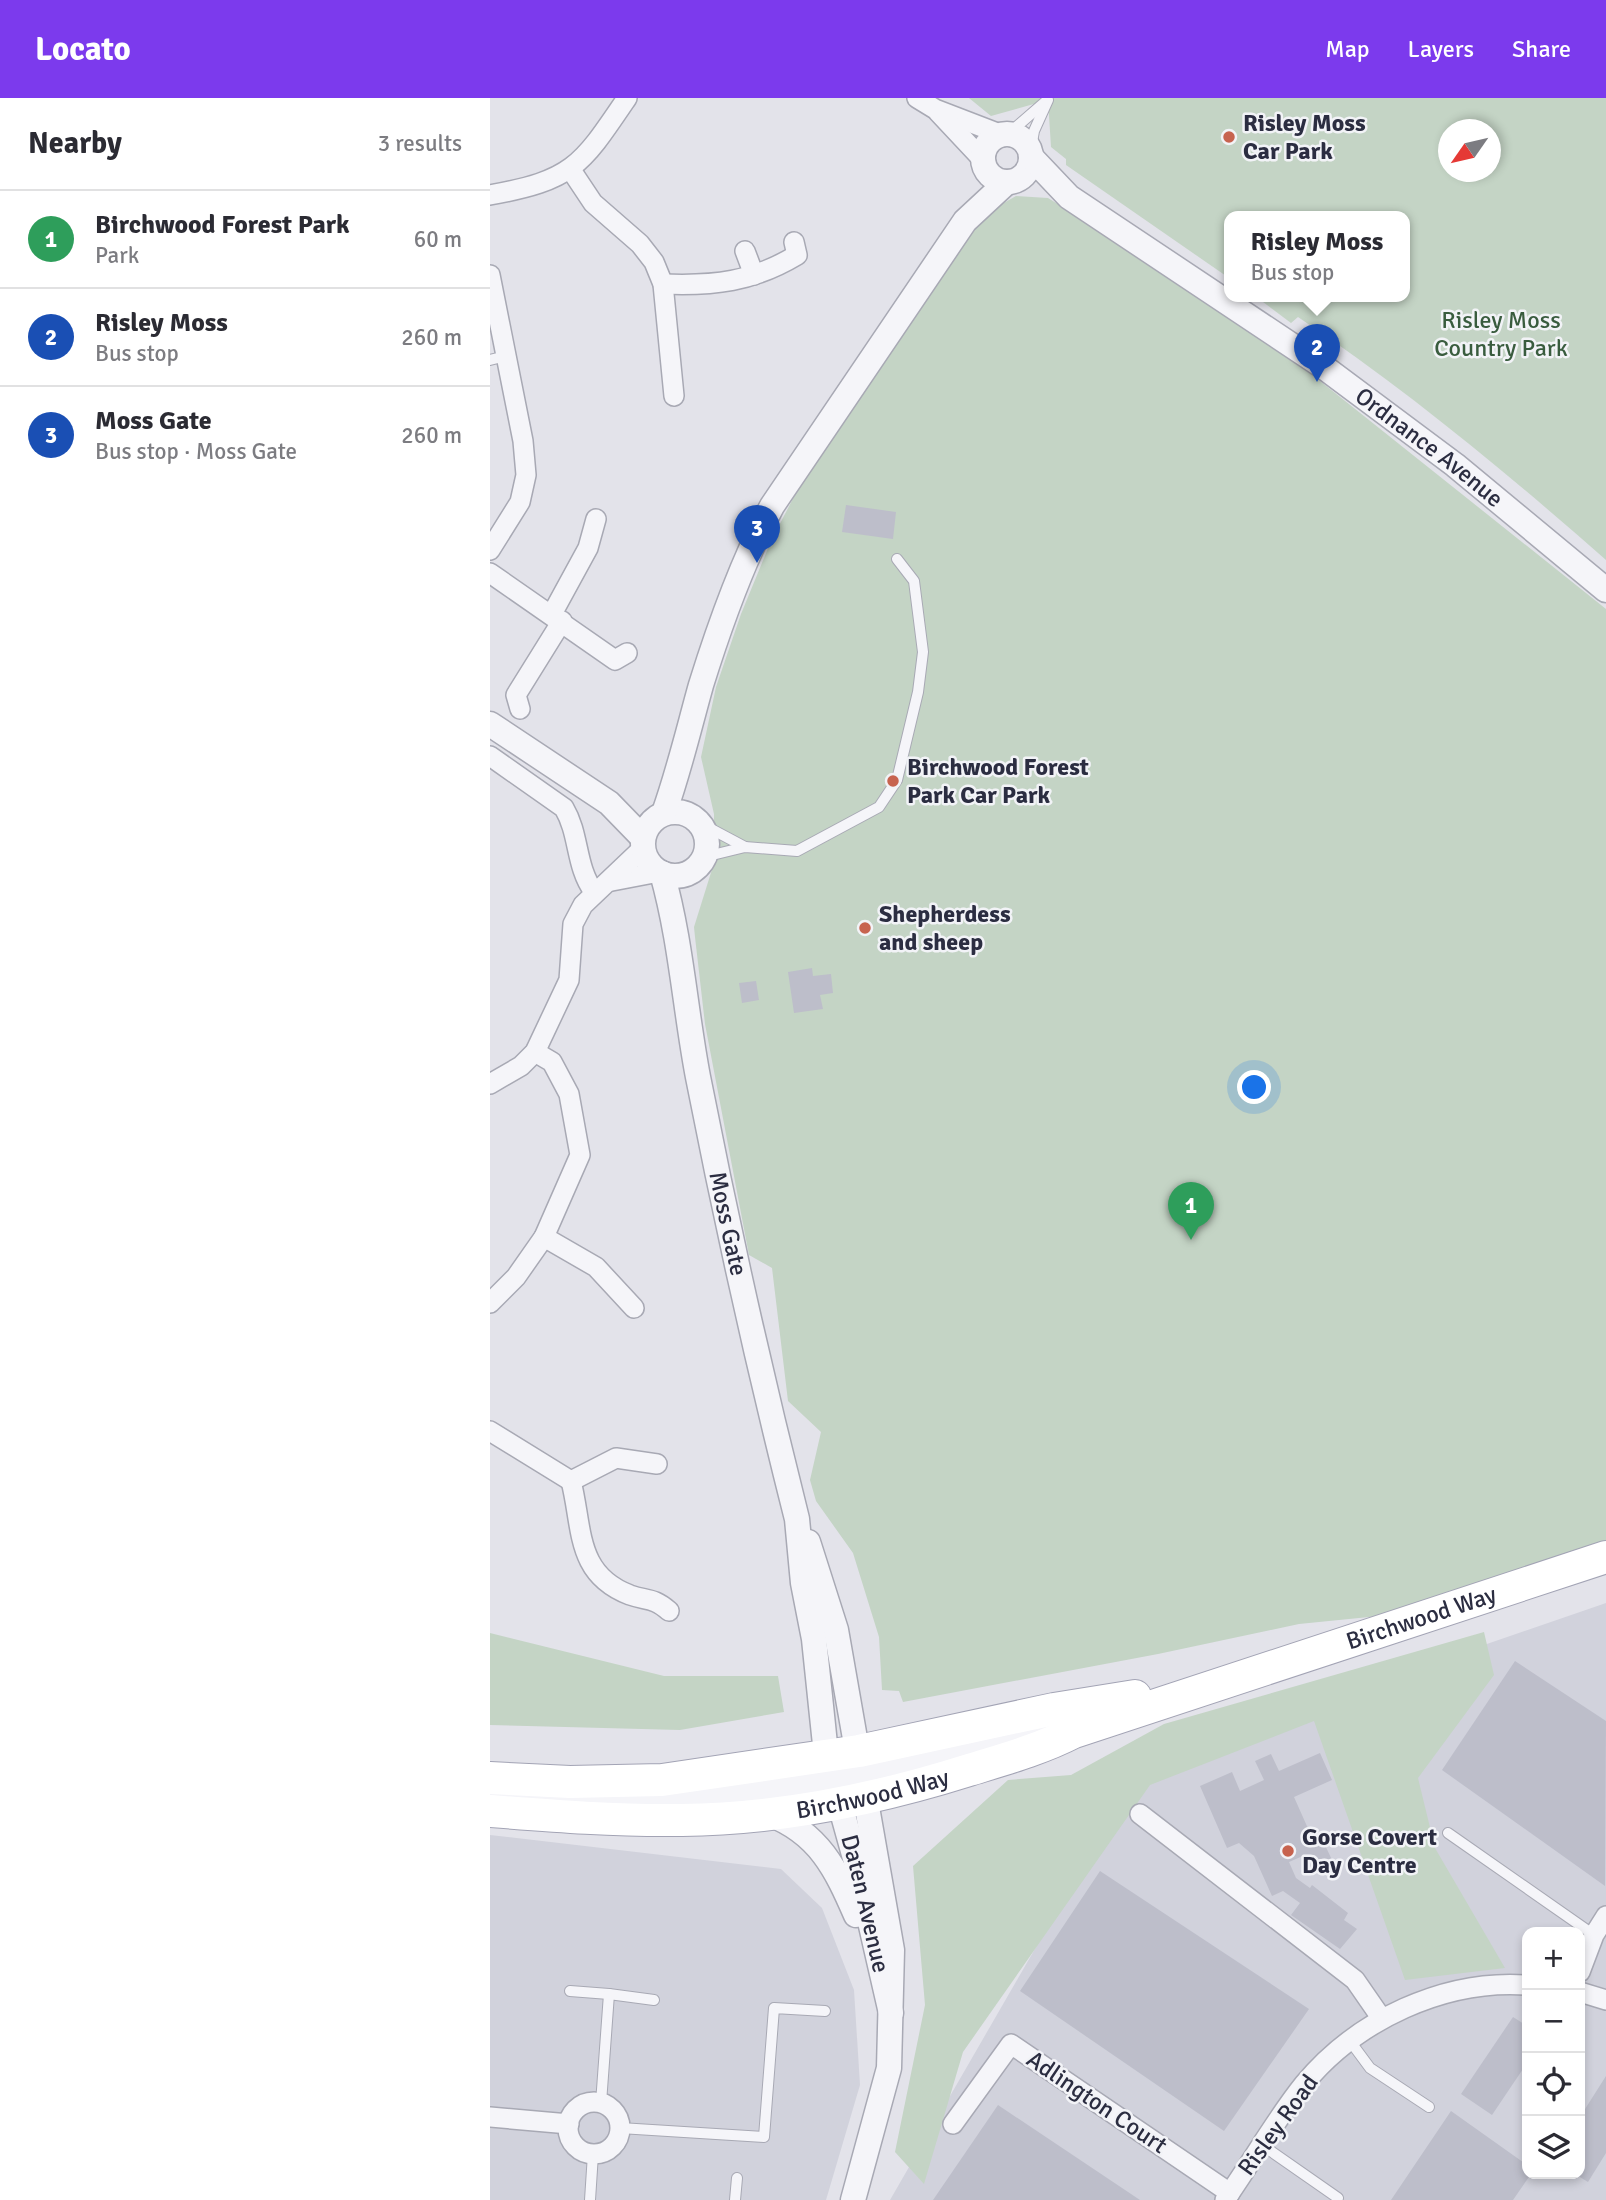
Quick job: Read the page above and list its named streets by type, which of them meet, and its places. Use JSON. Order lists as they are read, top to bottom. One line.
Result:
{"streets":{"main road":["Birchwood Way"],"street":["Ordnance Avenue","Moss Gate","Daten Avenue","Adlington Court","Risley Road"]},"crossings":[["Moss Gate","Birchwood Way"],["Moss Gate","Daten Avenue"],["Birchwood Way","Daten Avenue"],["Adlington Court","Risley Road"]],"parks":["Risley Moss Country Park"],"places":["Risley Moss Car Park","Birchwood Forest Park Car Park","Shepherdess and sheep","Gorse Covert Day Centre"],"north":"bottom left","page":{"header":"Locato","nav":["Map","Layers","Share"],"heading":["Nearby","3 results"],"list":[{"mark":"1","name":"Birchwood Forest Park","note":"Park","value":"60 m"},{"mark":"2","name":"Risley Moss","note":"Bus stop","value":"260 m"},{"mark":"3","name":"Moss Gate","note":"Bus stop · Moss Gate","value":"260 m"}],"popup":["Risley Moss","Bus stop"],"pins":["2","3","1"],"map_buttons":["+","−"]}}
